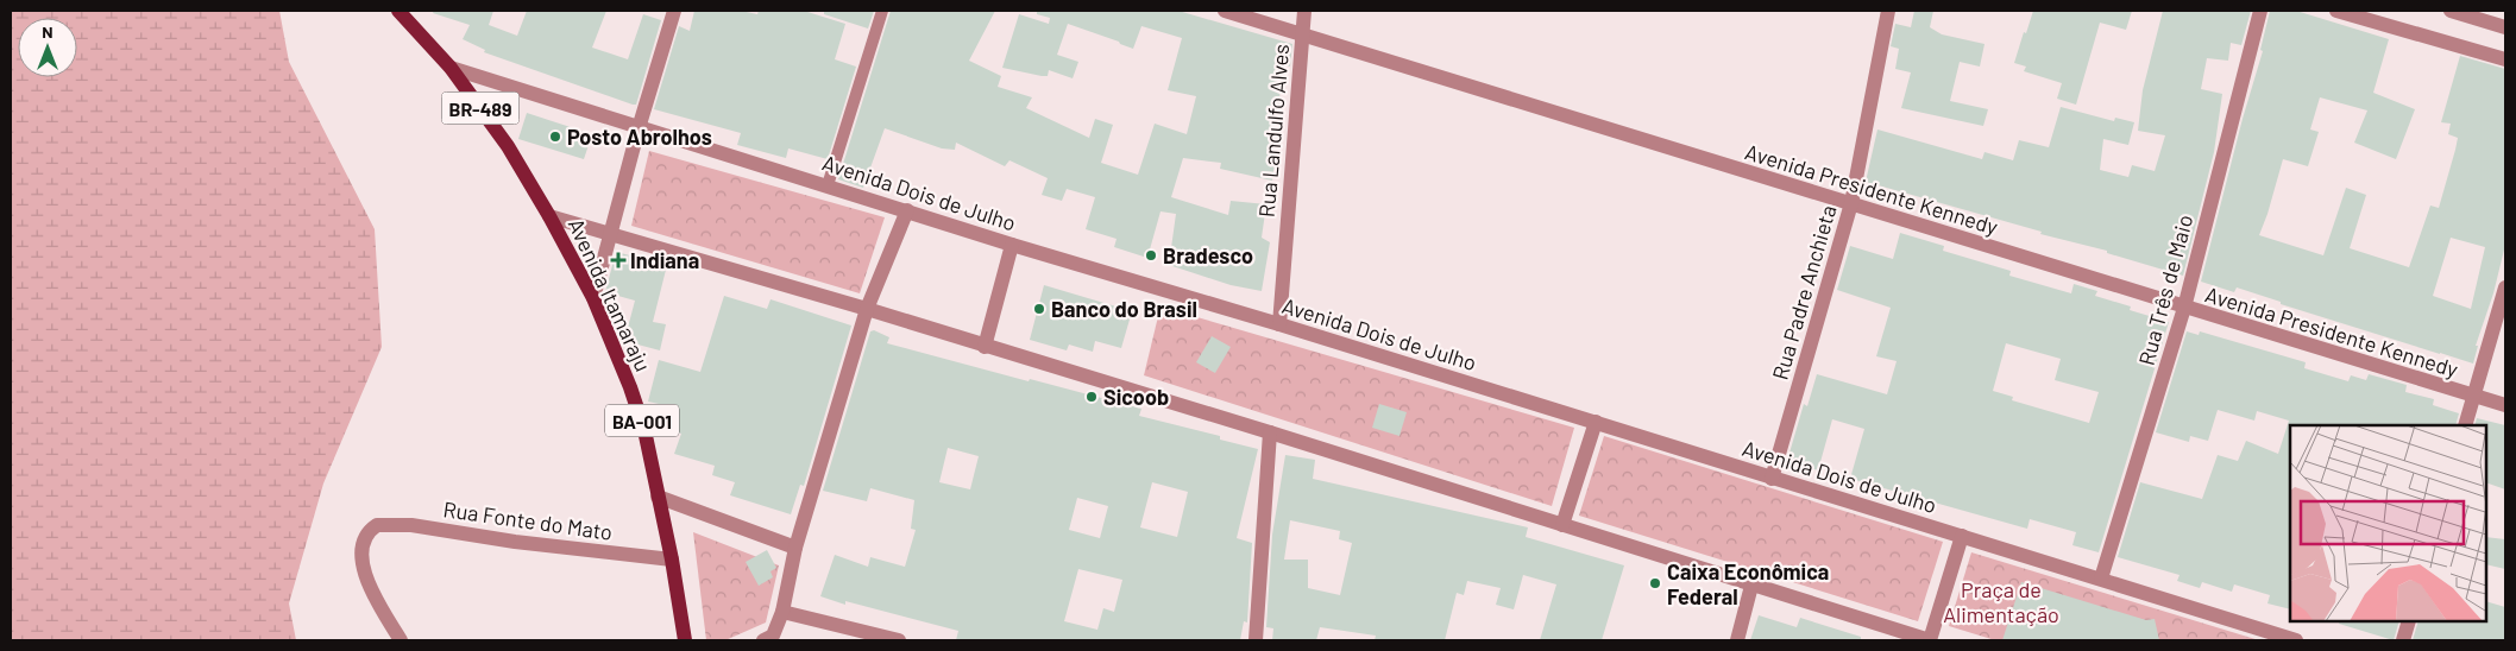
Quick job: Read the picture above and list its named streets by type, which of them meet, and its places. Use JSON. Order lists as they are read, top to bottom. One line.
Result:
{"streets":{"main road":["BR-489","Avenida Itamaraju","BA-001"],"street":["Rua Landulfo Alves","Avenida Presidente Kennedy","Avenida Dois de Julho","Rua Três de Maio","Rua Padre Anchieta","Rua Fonte do Mato"]},"crossings":[["Rua Landulfo Alves","Avenida Presidente Kennedy"],["Rua Landulfo Alves","Avenida Dois de Julho"],["Avenida Presidente Kennedy","Rua Três de Maio"],["Avenida Presidente Kennedy","Rua Padre Anchieta"],["Avenida Dois de Julho","Rua Três de Maio"],["Avenida Dois de Julho","Rua Padre Anchieta"],["Avenida Dois de Julho","Avenida Itamaraju"],["Avenida Itamaraju","Rua Fonte do Mato"]],"parks":["Praça de Alimentação"],"places":{"other":["Posto Abrolhos","Bradesco","Banco do Brasil","Sicoob","Caixa Econômica Federal"],"health":["Indiana"]},"north":"top"}
